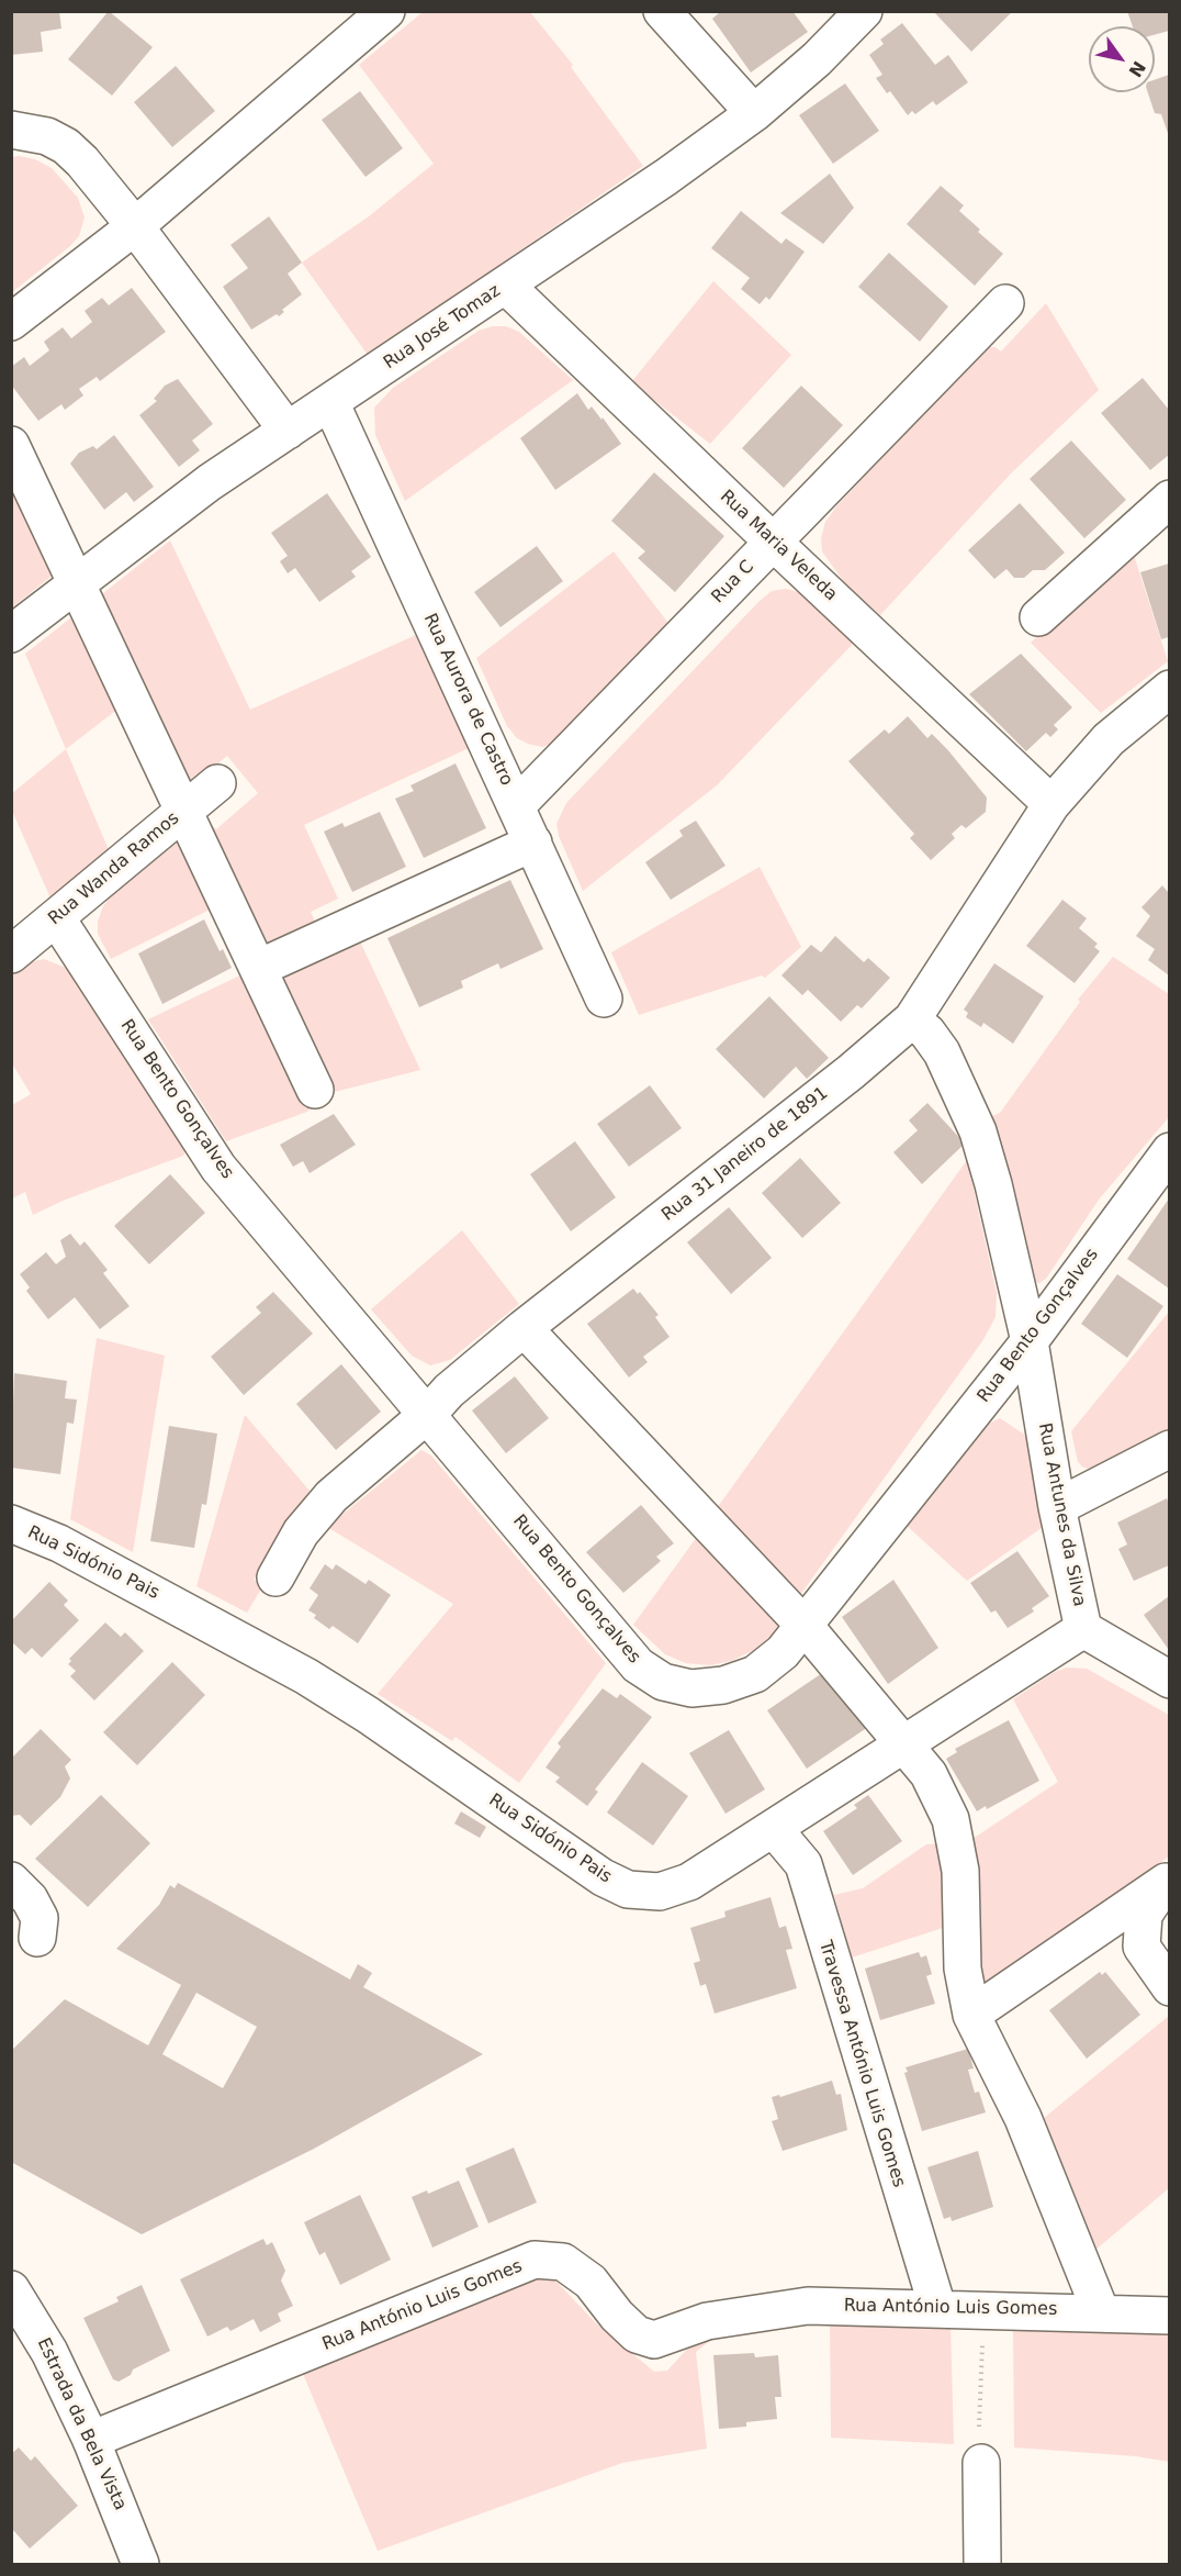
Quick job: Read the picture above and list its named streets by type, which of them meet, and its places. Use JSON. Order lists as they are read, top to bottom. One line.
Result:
{"streets":{"street":["Rua José Tomaz","Rua Maria Veleda","Rua C","Rua Aurora de Castro","Rua Wanda Ramos","Rua Bento Gonçalves","Rua 31 Janeiro de 1891","Rua Antunes da Silva","Rua Sidónio Pais","Travessa António Luis Gomes","Rua António Luis Gomes","Estrada da Bela Vista"]},"crossings":[["Rua José Tomaz","Rua Maria Veleda"],["Rua José Tomaz","Rua Aurora de Castro"],["Rua Maria Veleda","Rua C"],["Rua Maria Veleda","Rua 31 Janeiro de 1891"],["Rua C","Rua Aurora de Castro"],["Rua Wanda Ramos","Rua Bento Gonçalves"],["Rua Bento Gonçalves","Rua 31 Janeiro de 1891"],["Rua Bento Gonçalves","Rua Antunes da Silva"],["Rua 31 Janeiro de 1891","Rua Antunes da Silva"],["Rua Antunes da Silva","Rua Sidónio Pais"],["Rua Sidónio Pais","Travessa António Luis Gomes"],["Travessa António Luis Gomes","Rua António Luis Gomes"],["Rua António Luis Gomes","Estrada da Bela Vista"]],"north":"bottom right"}
